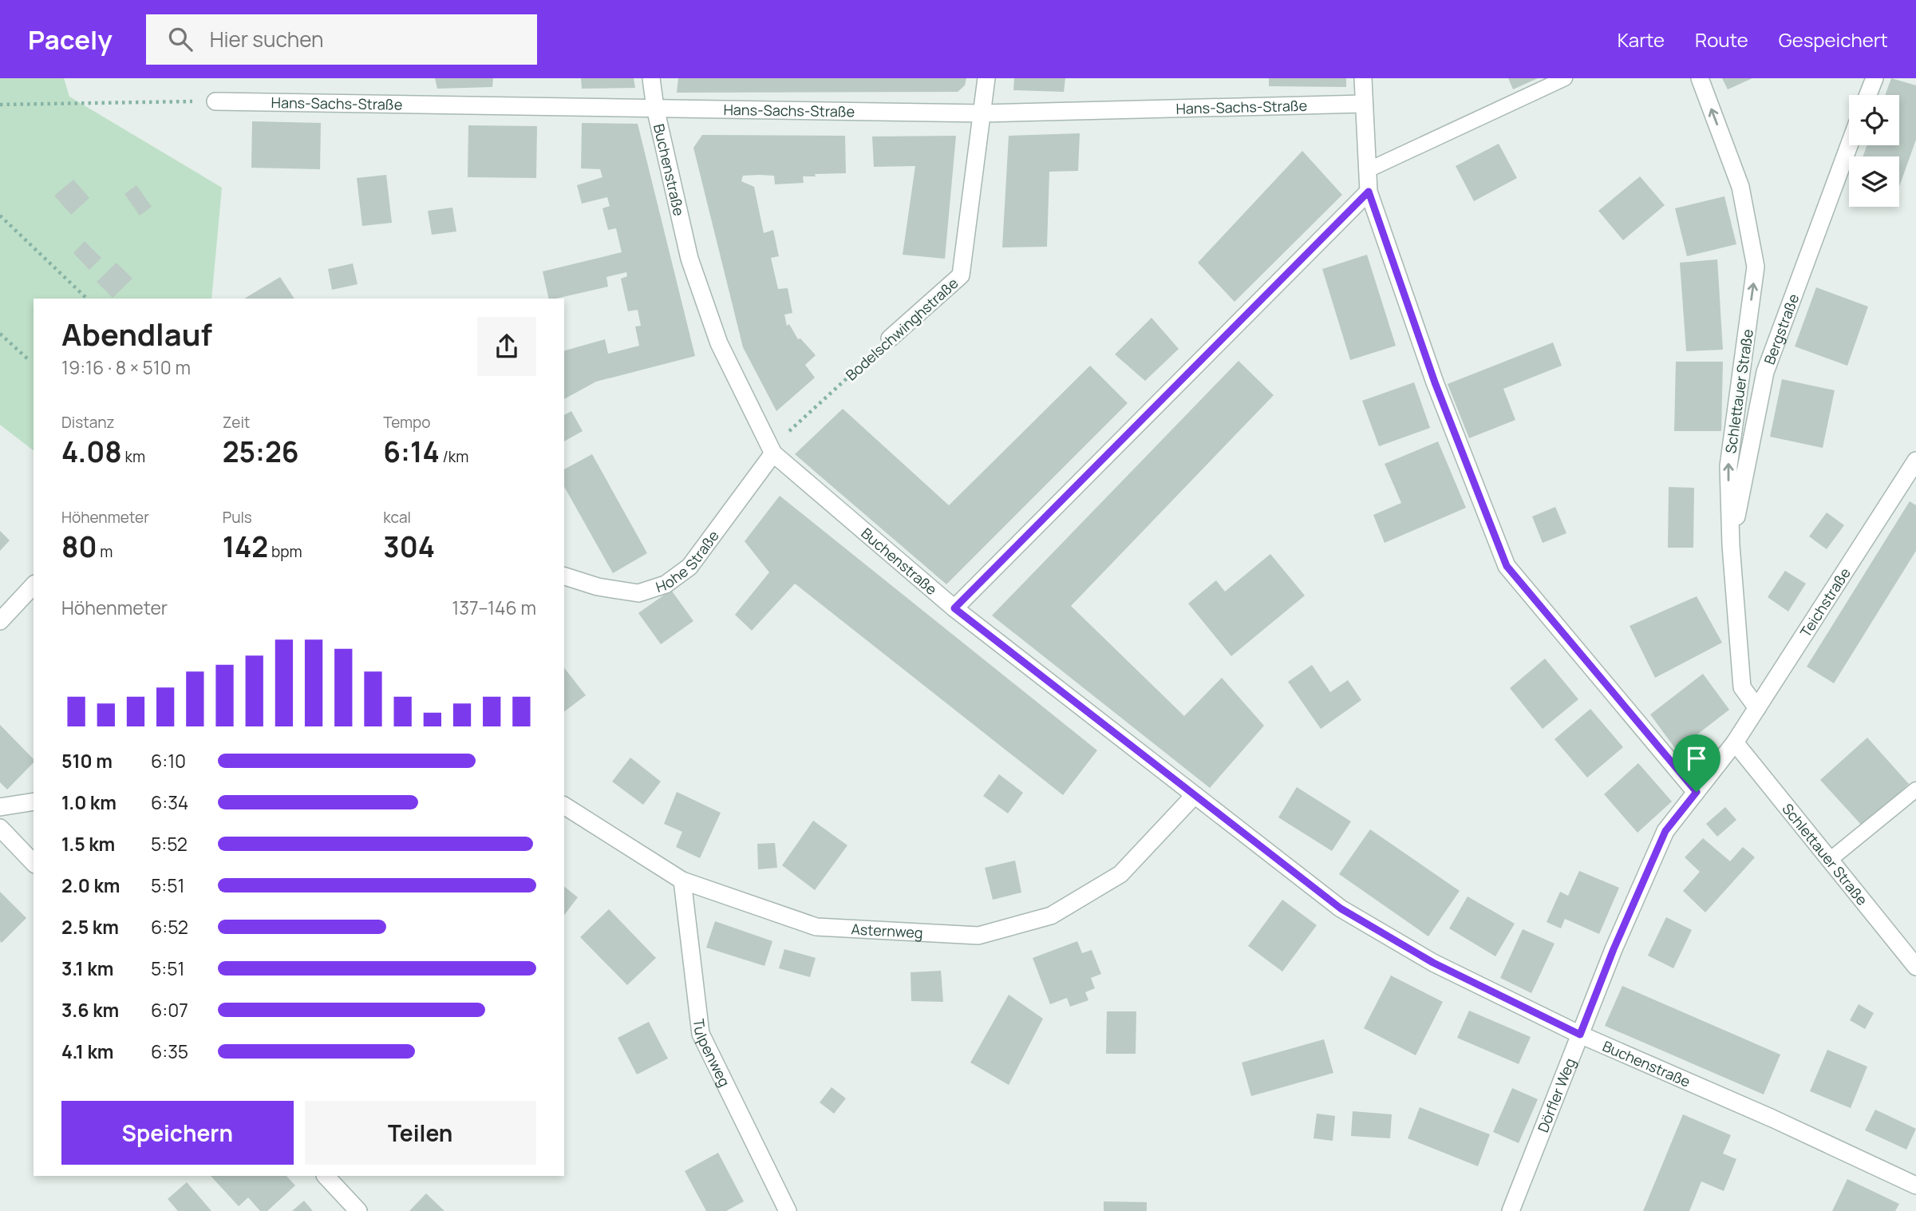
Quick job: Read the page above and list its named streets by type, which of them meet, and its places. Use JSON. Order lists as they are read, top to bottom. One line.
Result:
{"streets":{"street":["Hans-Sachs-Straße","Buchenstraße","Bodelschwinghstraße","Bergstraße","Schlettauer Straße","Hohe Straße","Teichstraße","Asternweg","Tulpenweg","Dörfler Weg"]},"crossings":[["Hans-Sachs-Straße","Buchenstraße"],["Hans-Sachs-Straße","Bodelschwinghstraße"],["Buchenstraße","Bodelschwinghstraße"],["Buchenstraße","Hohe Straße"],["Buchenstraße","Asternweg"],["Buchenstraße","Dörfler Weg"],["Bodelschwinghstraße","Hohe Straße"],["Bergstraße","Schlettauer Straße"],["Schlettauer Straße","Teichstraße"],["Teichstraße","Dörfler Weg"],["Asternweg","Tulpenweg"]],"one_way":["Schlettauer Straße"],"page":{"header":"Pacely","search":"Hier suchen","nav":["Karte","Route","Gespeichert"],"heading":["Abendlauf","19:16 · 8 × 510 m"],"stats":[["Distanz","4.08 km"],["Zeit","25:26"],["Tempo","6:14 /km"],["Höhenmeter","80 m"],["Puls","142 bpm"],["kcal","304"]],"chart":["Höhenmeter","137–146 m"],"list":[{"name":"510 m","note":"6:10"},{"name":"1.0 km","note":"6:34"},{"name":"1.5 km","note":"5:52"},{"name":"2.0 km","note":"5:51"},{"name":"2.5 km","note":"6:52"},{"name":"3.1 km","note":"5:51"},{"name":"3.6 km","note":"6:07"},{"name":"4.1 km","note":"6:35"}],"buttons":["Speichern","Teilen"]}}
